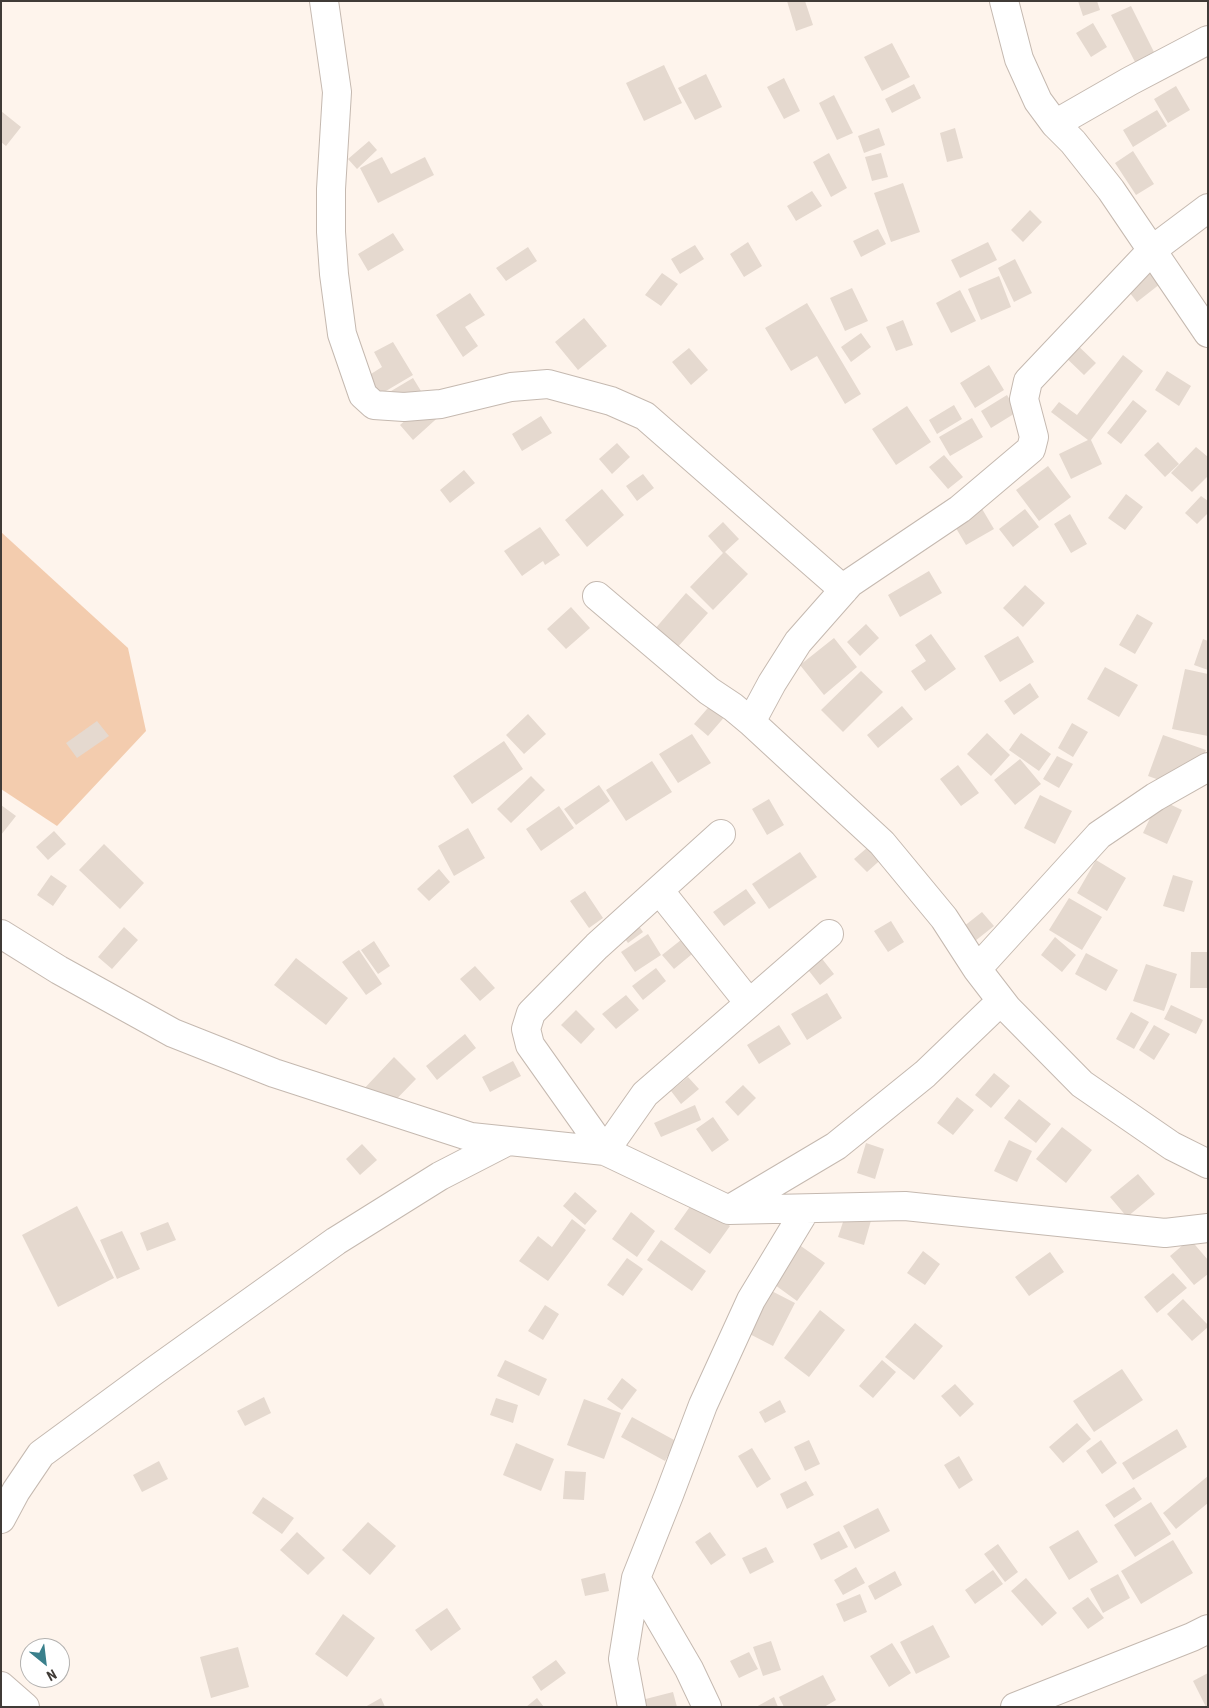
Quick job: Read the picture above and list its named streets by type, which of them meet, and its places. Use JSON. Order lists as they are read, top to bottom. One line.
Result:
{"north":"bottom right"}
